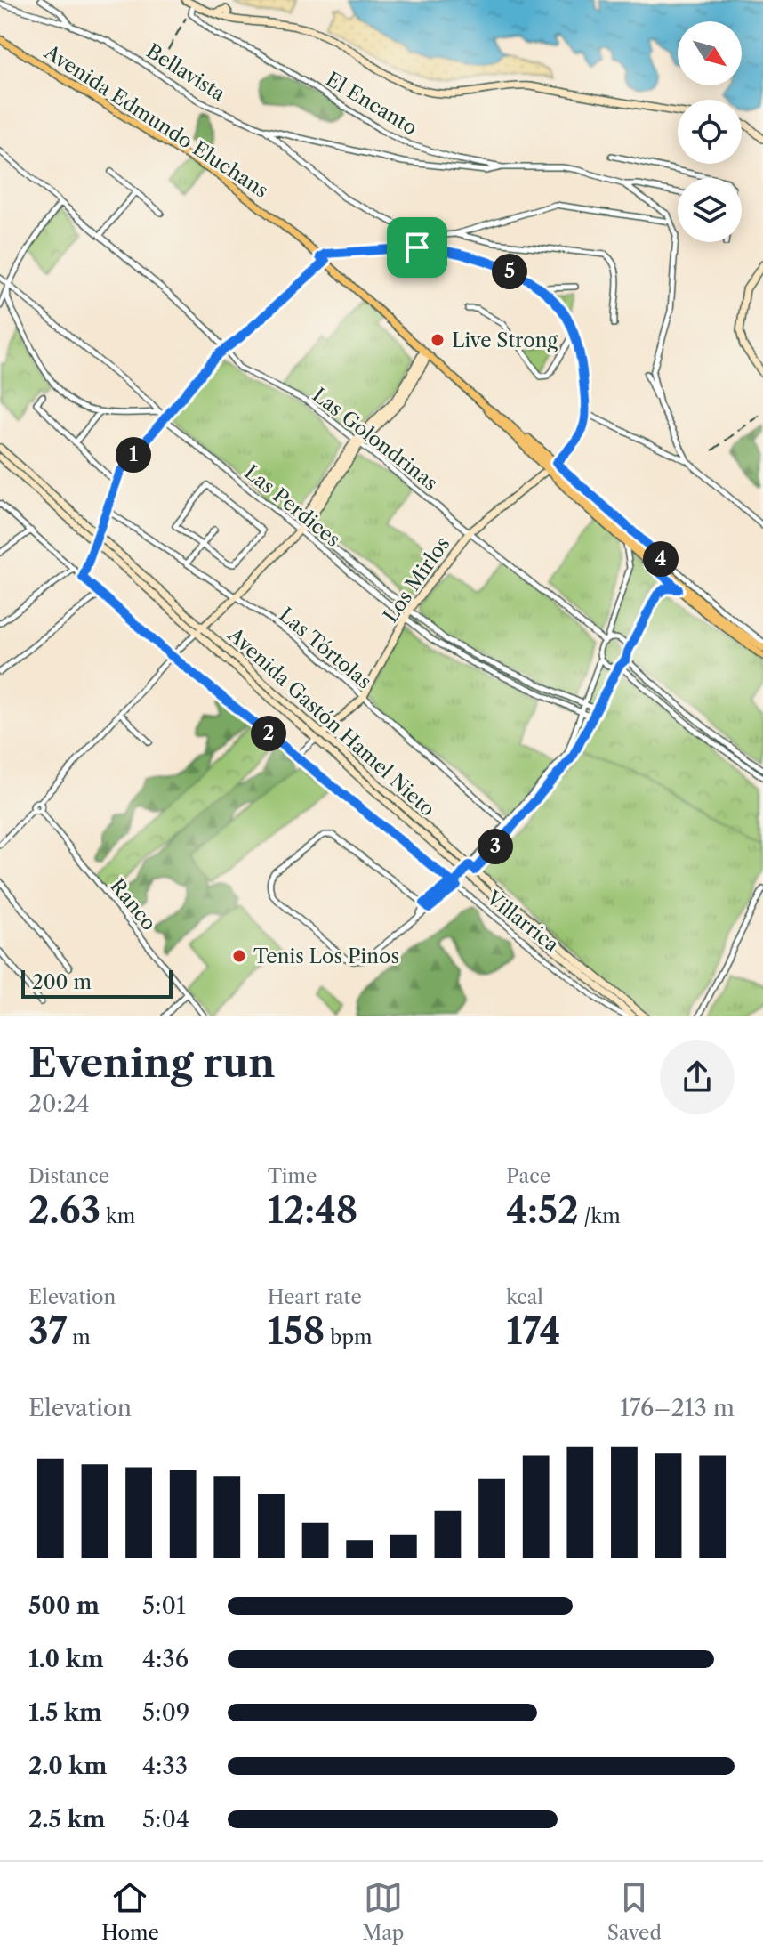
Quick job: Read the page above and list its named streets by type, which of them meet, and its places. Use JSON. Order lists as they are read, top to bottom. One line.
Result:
{"streets":{"main road":["Avenida Edmundo Eluchans","Los Mirlos","Avenida Gastón Hamel Nieto"],"street":["Bellavista","El Encanto","Las Golondrinas","Las Perdices","Las Tórtolas","Ranco","Villarrica"]},"crossings":[["Avenida Edmundo Eluchans","Los Mirlos"],["Las Golondrinas","Los Mirlos"],["Las Perdices","Los Mirlos"],["Los Mirlos","Las Tórtolas"],["Los Mirlos","Avenida Gastón Hamel Nieto"],["Los Mirlos","Villarrica"]],"places":["Live Strong","Tenis Los Pinos"],"scale_bar":"200 m","north":"bottom right","page":{"pins":["5","1","4","2","3"],"scale":"200 m","heading":["Evening run","20:24"],"stats":[["Distance","2.63 km"],["Time","12:48"],["Pace","4:52 /km"],["Elevation","37 m"],["Heart rate","158 bpm"],["kcal","174"]],"chart":["Elevation","176–213 m"],"list":[{"name":"500 m","note":"5:01"},{"name":"1.0 km","note":"4:36"},{"name":"1.5 km","note":"5:09"},{"name":"2.0 km","note":"4:33"},{"name":"2.5 km","note":"5:04"}],"tabs":["Home","Map","Saved"]}}
